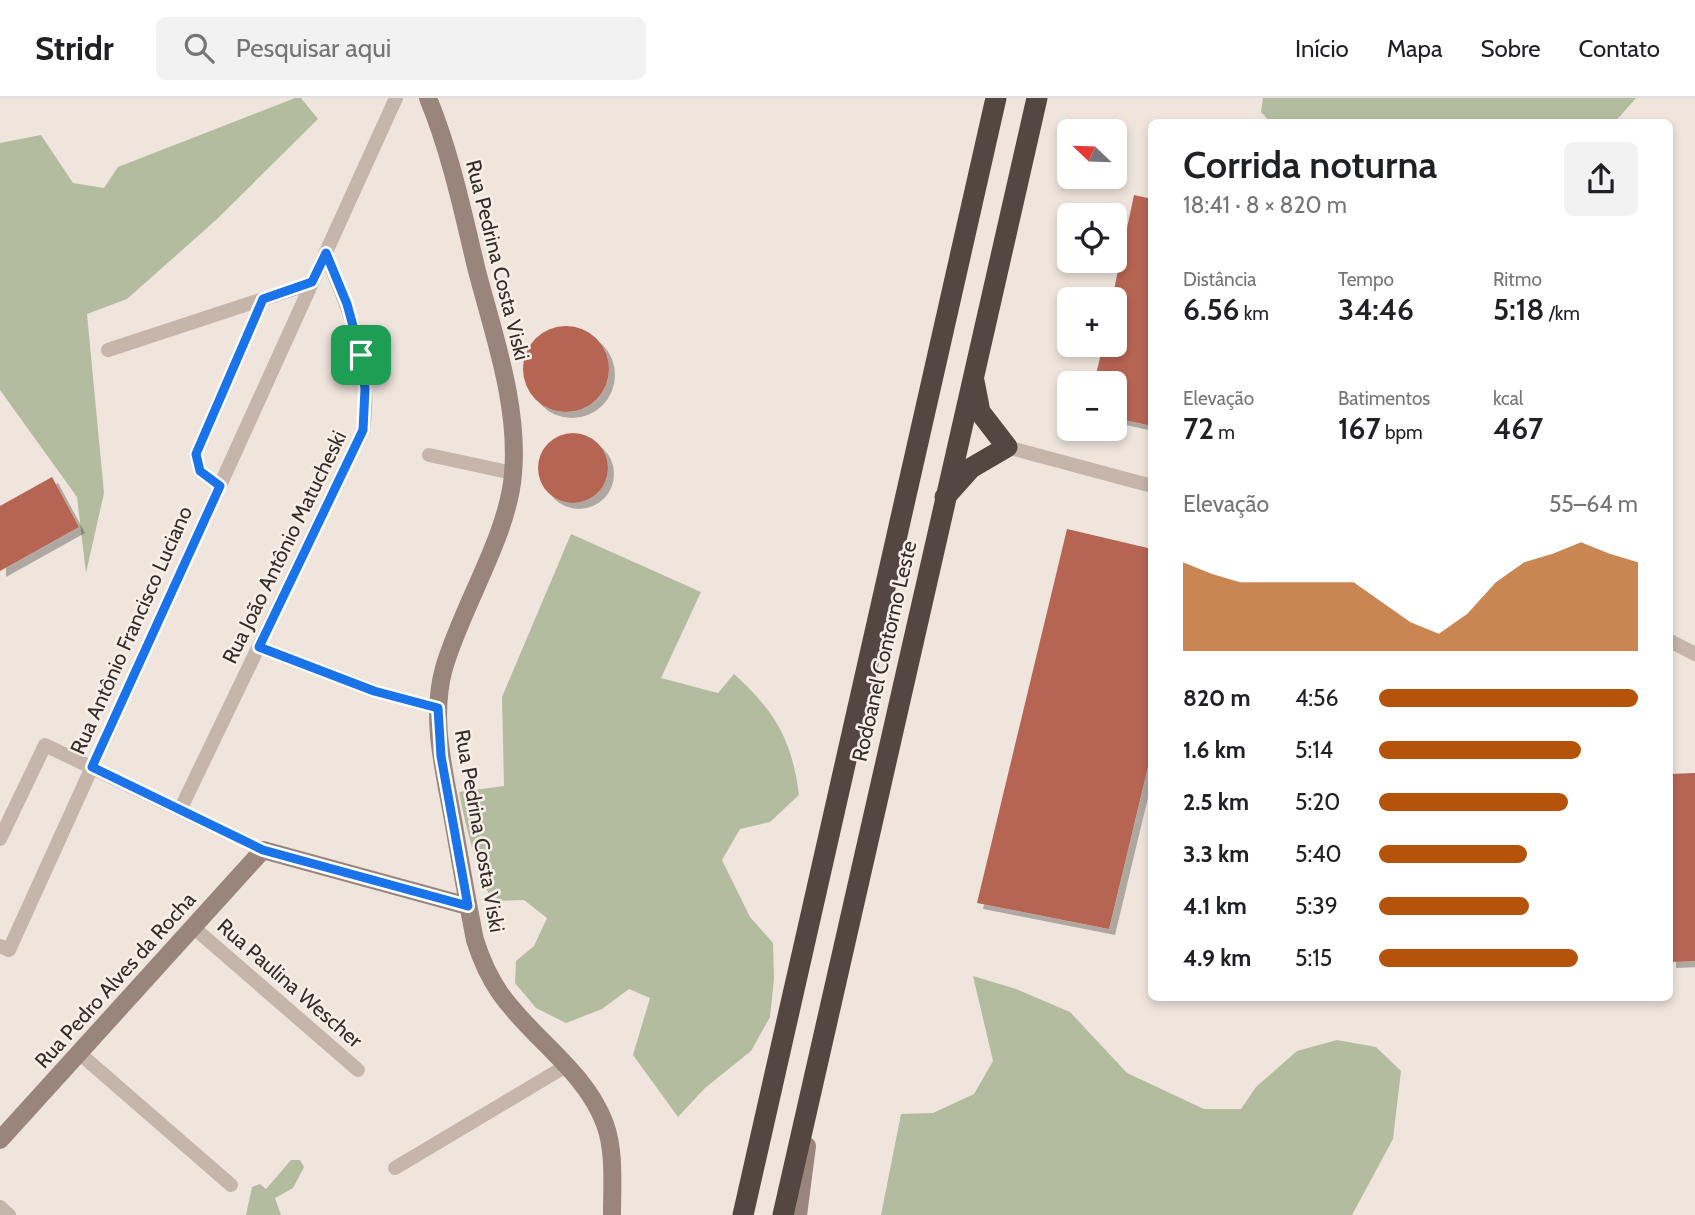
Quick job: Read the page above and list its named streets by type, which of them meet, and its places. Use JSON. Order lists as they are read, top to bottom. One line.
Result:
{"streets":{"highway":["Rodoanel Contorno Leste"],"street":["Rua Pedrina Costa Viski","Rua João Antônio Matucheski","Rua Antônio Francisco Luciano","Rua Pedro Alves da Rocha","Rua Paulina Wescher"]},"crossings":[["Rua João Antônio Matucheski","Rua Antônio Francisco Luciano"],["Rua Pedro Alves da Rocha","Rua Paulina Wescher"]],"north":"top left","page":{"header":"Stridr","search":"Pesquisar aqui","nav":["Início","Mapa","Sobre","Contato"],"map_buttons":["+","−"],"heading":["Corrida noturna","18:41 · 8 × 820 m"],"stats":[["Distância","6.56 km"],["Tempo","34:46"],["Ritmo","5:18 /km"],["Elevação","72 m"],["Batimentos","167 bpm"],["kcal","467"]],"chart":["Elevação","55–64 m"],"list":[{"name":"820 m","note":"4:56"},{"name":"1.6 km","note":"5:14"},{"name":"2.5 km","note":"5:20"},{"name":"3.3 km","note":"5:40"},{"name":"4.1 km","note":"5:39"},{"name":"4.9 km","note":"5:15"}]}}
